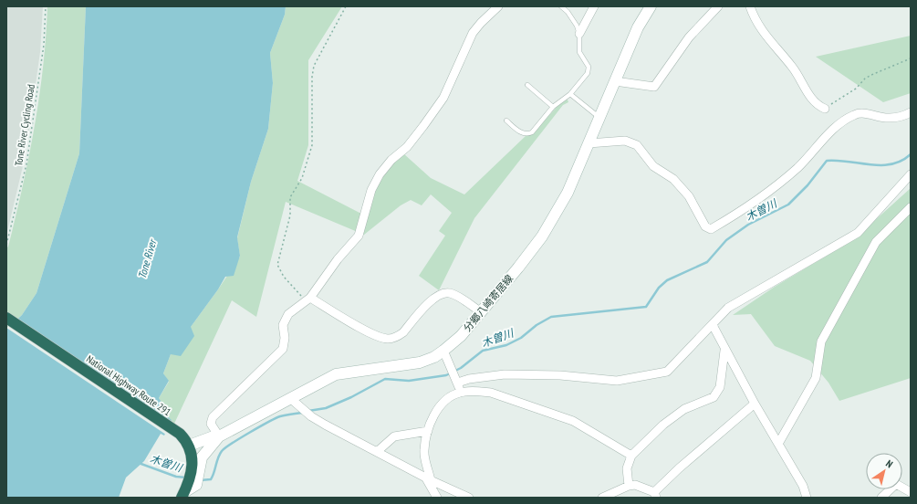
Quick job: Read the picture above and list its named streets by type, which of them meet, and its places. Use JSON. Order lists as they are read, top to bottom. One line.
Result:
{"streets":{"highway":["National Highway Route 291"],"main road":["分郷八崎寄居線"],"path":["Tone River Cycling Road"]},"crossings":[["分郷八崎寄居線","National Highway Route 291"]],"water":["木曽川","Tone River"],"north":"top right"}
